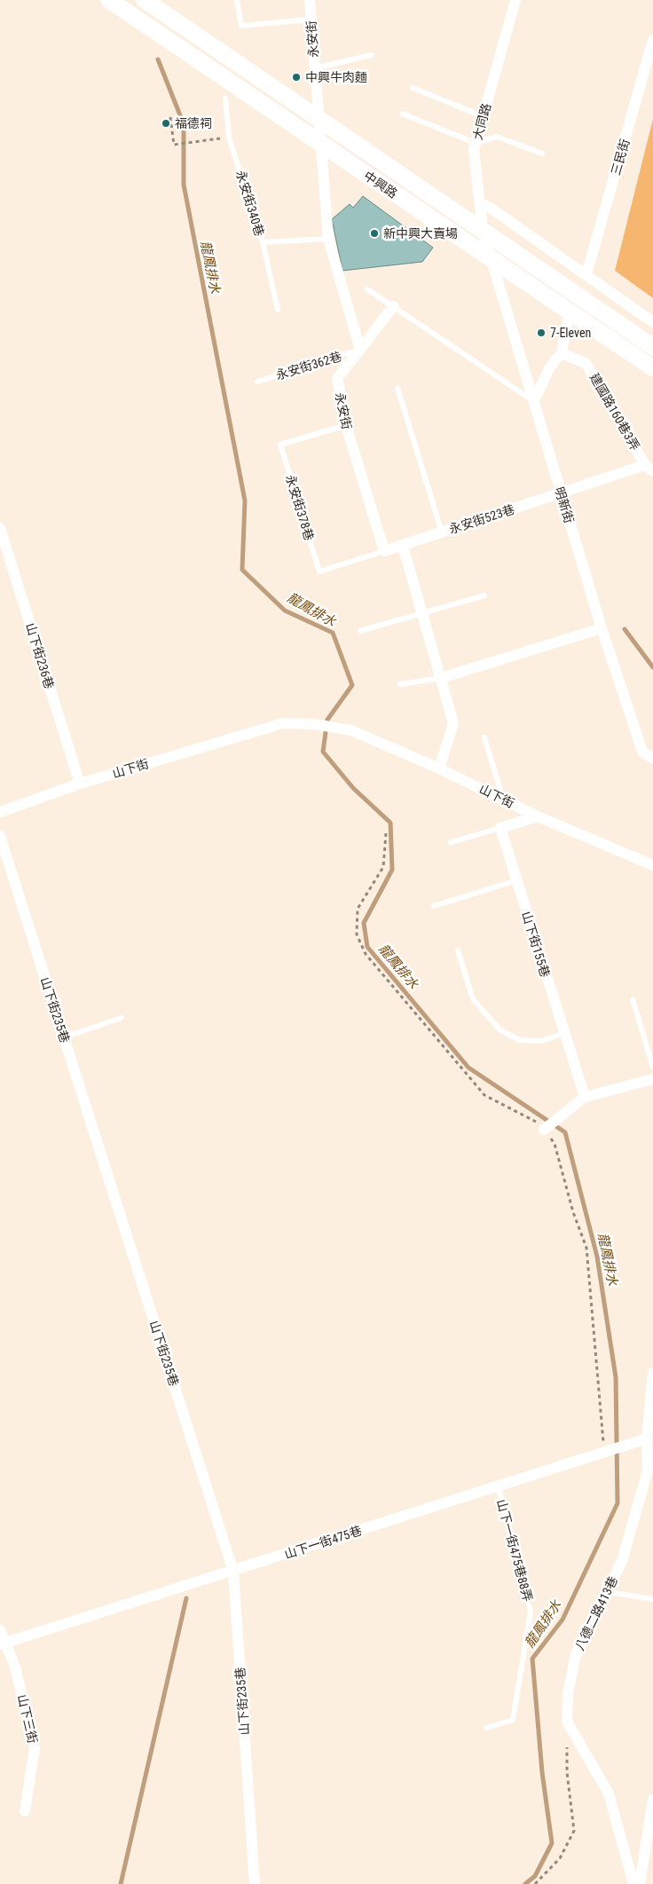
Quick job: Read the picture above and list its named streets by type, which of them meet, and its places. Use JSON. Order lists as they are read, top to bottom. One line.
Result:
{"streets":{"street":["永安街","大同路","三民街","中興路","建國路160巷3弄","明新街","永安街523巷","山下街236巷","山下街","山下街155巷","山下街235巷","山下一街475巷","八德二路413巷","山下三街"],"lane":["永安街340巷","永安街362巷","永安街378巷","山下一街475巷88弄"]},"crossings":[["永安街","中興路"],["永安街","永安街340巷"],["永安街","永安街362巷"],["永安街","永安街378巷"],["大同路","中興路"],["大同路","明新街"],["中興路","明新街"],["建國路160巷3弄","永安街523巷"],["明新街","永安街523巷"],["山下街236巷","山下街"],["山下街235巷","山下一街475巷"],["山下一街475巷","山下一街475巷88弄"],["山下一街475巷","八德二路413巷"],["山下一街475巷","山下三街"]],"water":["龍鳳排水"],"places":["中興牛肉麵","福德祠","新中興大賣場","7-Eleven"]}
